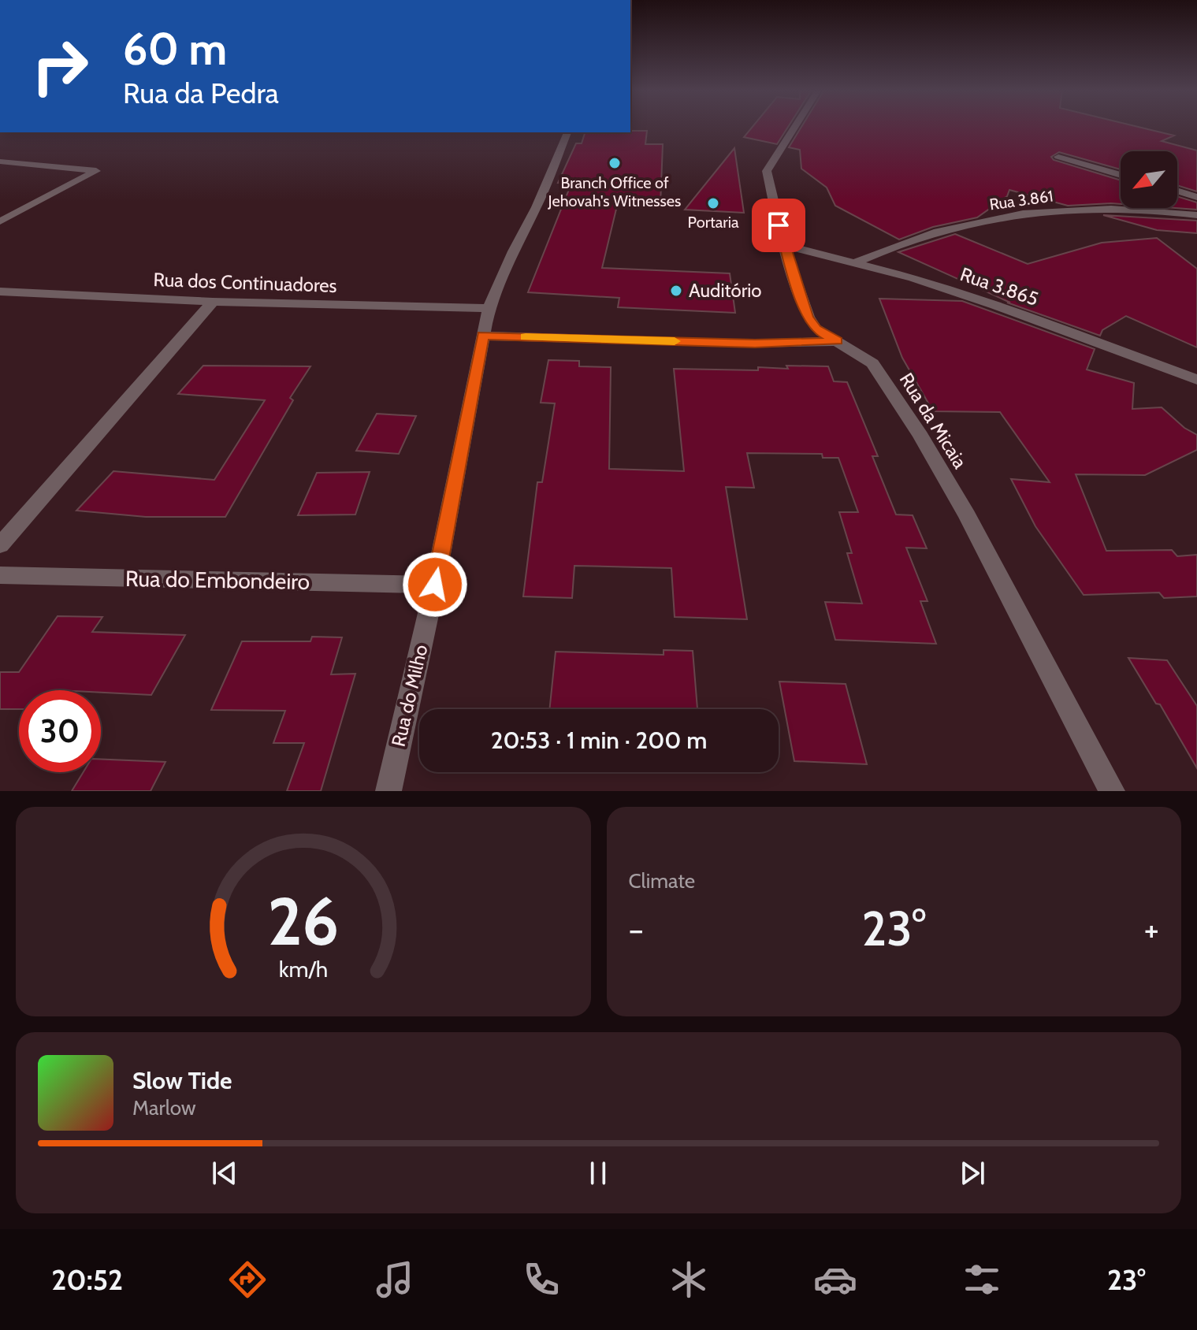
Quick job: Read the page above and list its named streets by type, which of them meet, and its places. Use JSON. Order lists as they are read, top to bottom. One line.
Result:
{"streets":{"street":["Rua 3.861","Rua dos Continuadores","Rua 3.865","Rua da Micaia","Rua do Embondeiro","Rua do Milho"]},"crossings":[["Rua 3.861","Rua 3.865"],["Rua dos Continuadores","Rua do Milho"],["Rua 3.865","Rua da Micaia"],["Rua do Embondeiro","Rua do Milho"]],"places":["Branch Office of Jehovah's Witnesses","Portaria","Auditório"],"north":"bottom left","page":{"turn":["60 m","Rua da Pedra"],"limit":"30","trip":"20:53 · 1 min · 200 m","tile":"Climate","heat":["−","23°","+"],"song":["Slow Tide","Marlow"],"tabs":["20:52","23°"],"gauge":["26","km/h"]}}
